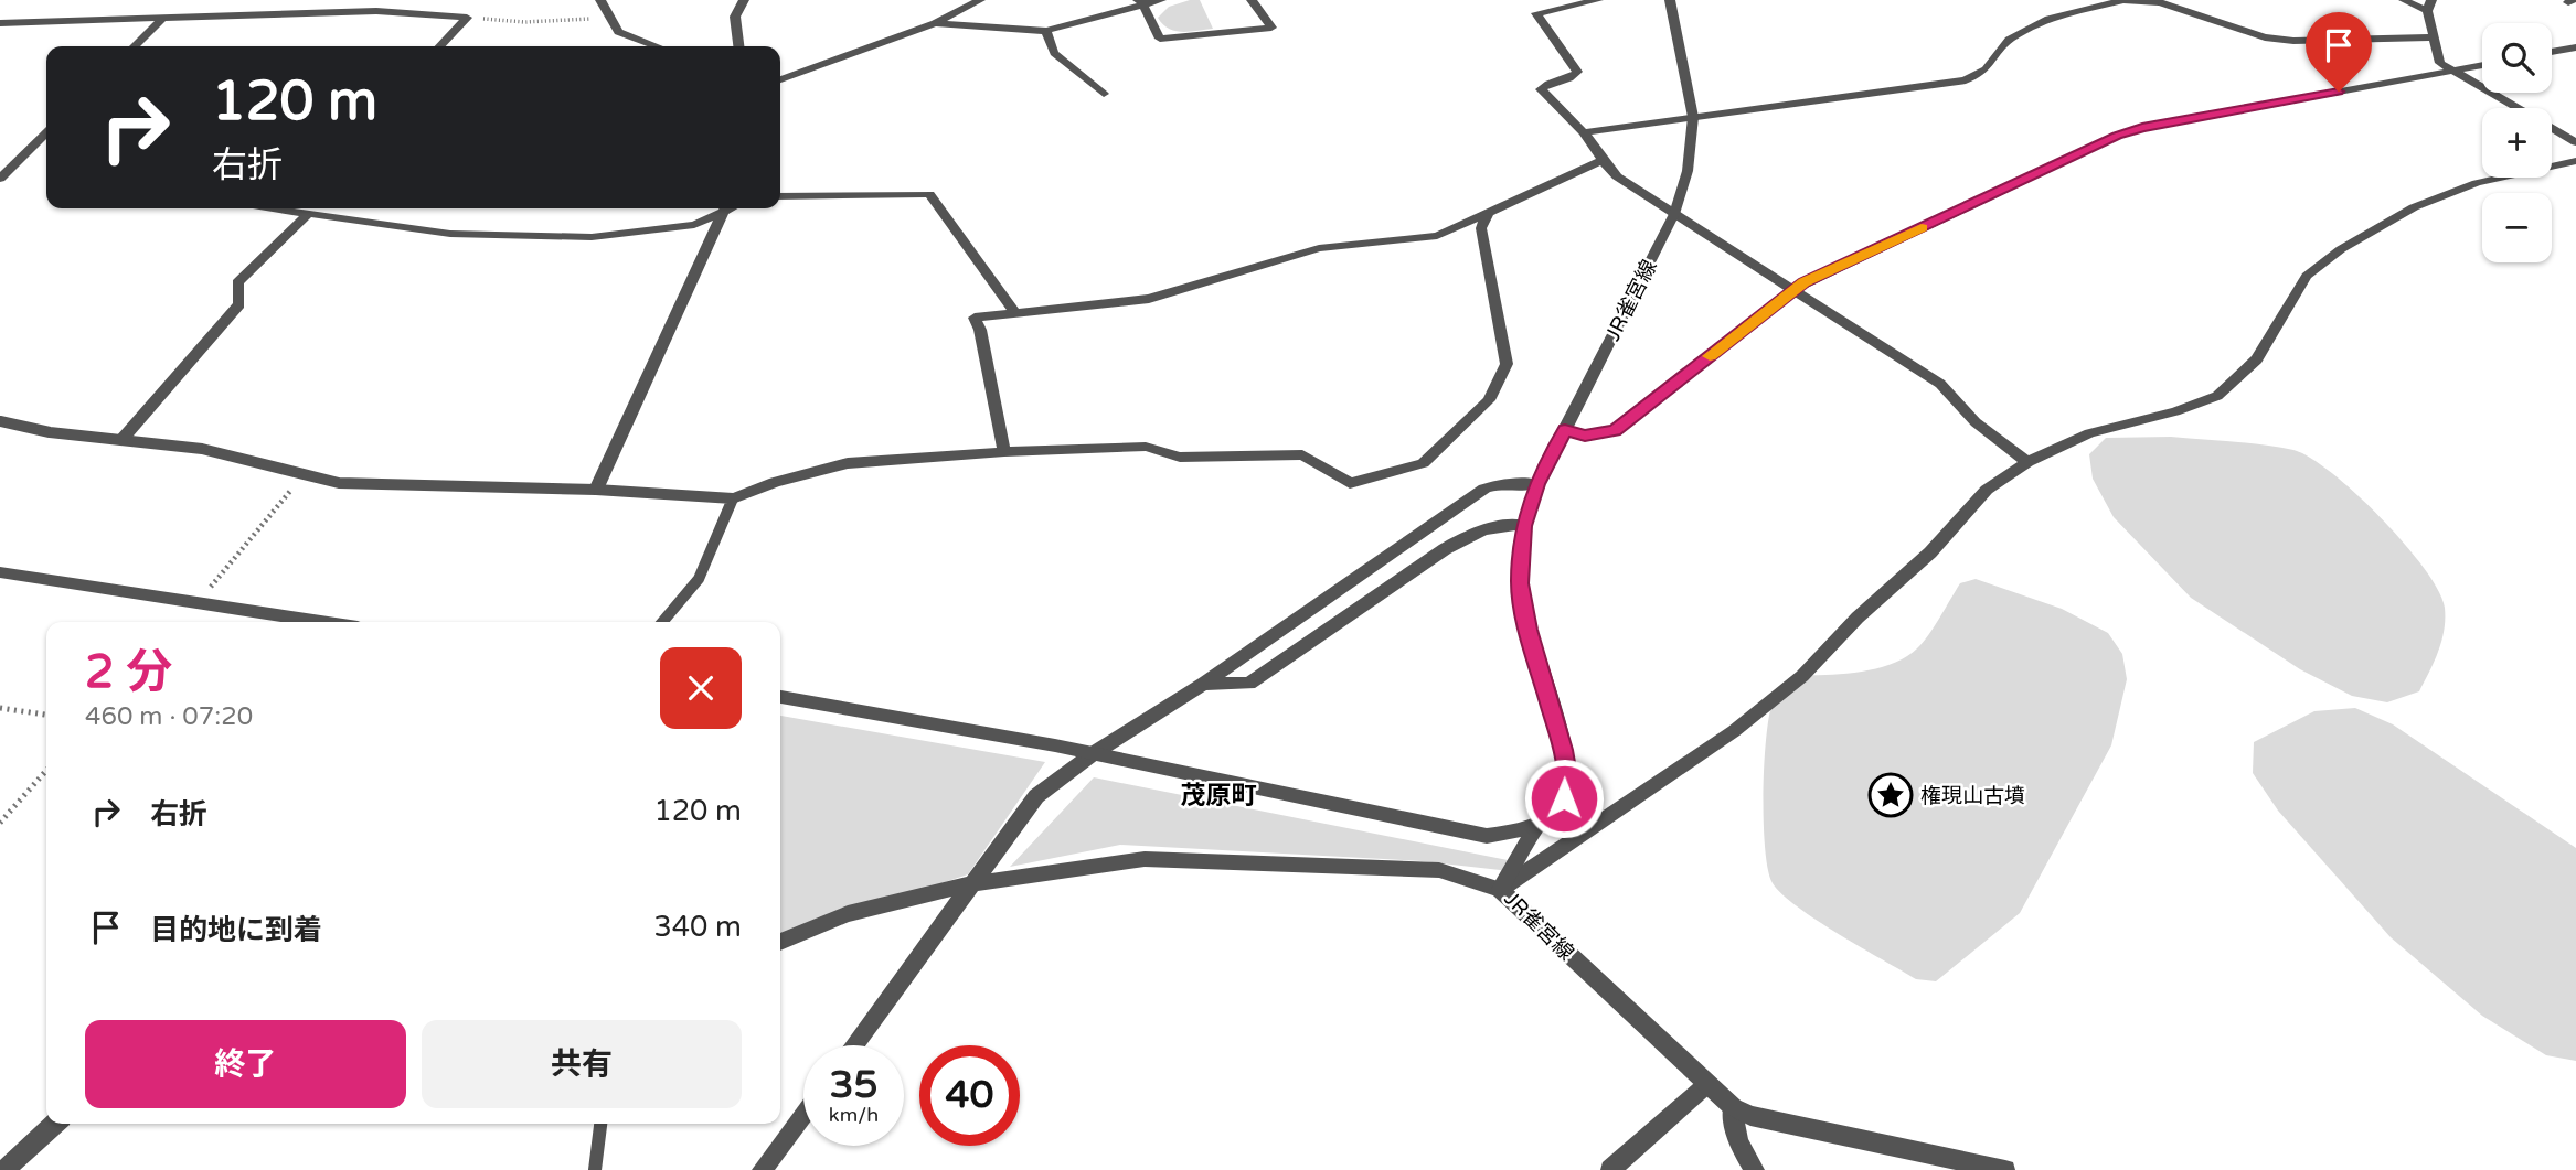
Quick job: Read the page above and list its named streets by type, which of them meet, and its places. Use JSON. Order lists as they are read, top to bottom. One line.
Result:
{"streets":{"street":["JR雀宮線"]},"districts":["茂原町"],"places":{"place":["権現山古墳"]},"page":{"map_buttons":["+","−"],"turn":["120 m","右折"],"heading":["2 分","460 m · 07:20"],"list":[{"name":"右折","value":"120 m"},{"name":"目的地に到着","value":"340 m"}],"buttons":["終了","共有"],"speed":"35 km/h","limit":"40"}}
